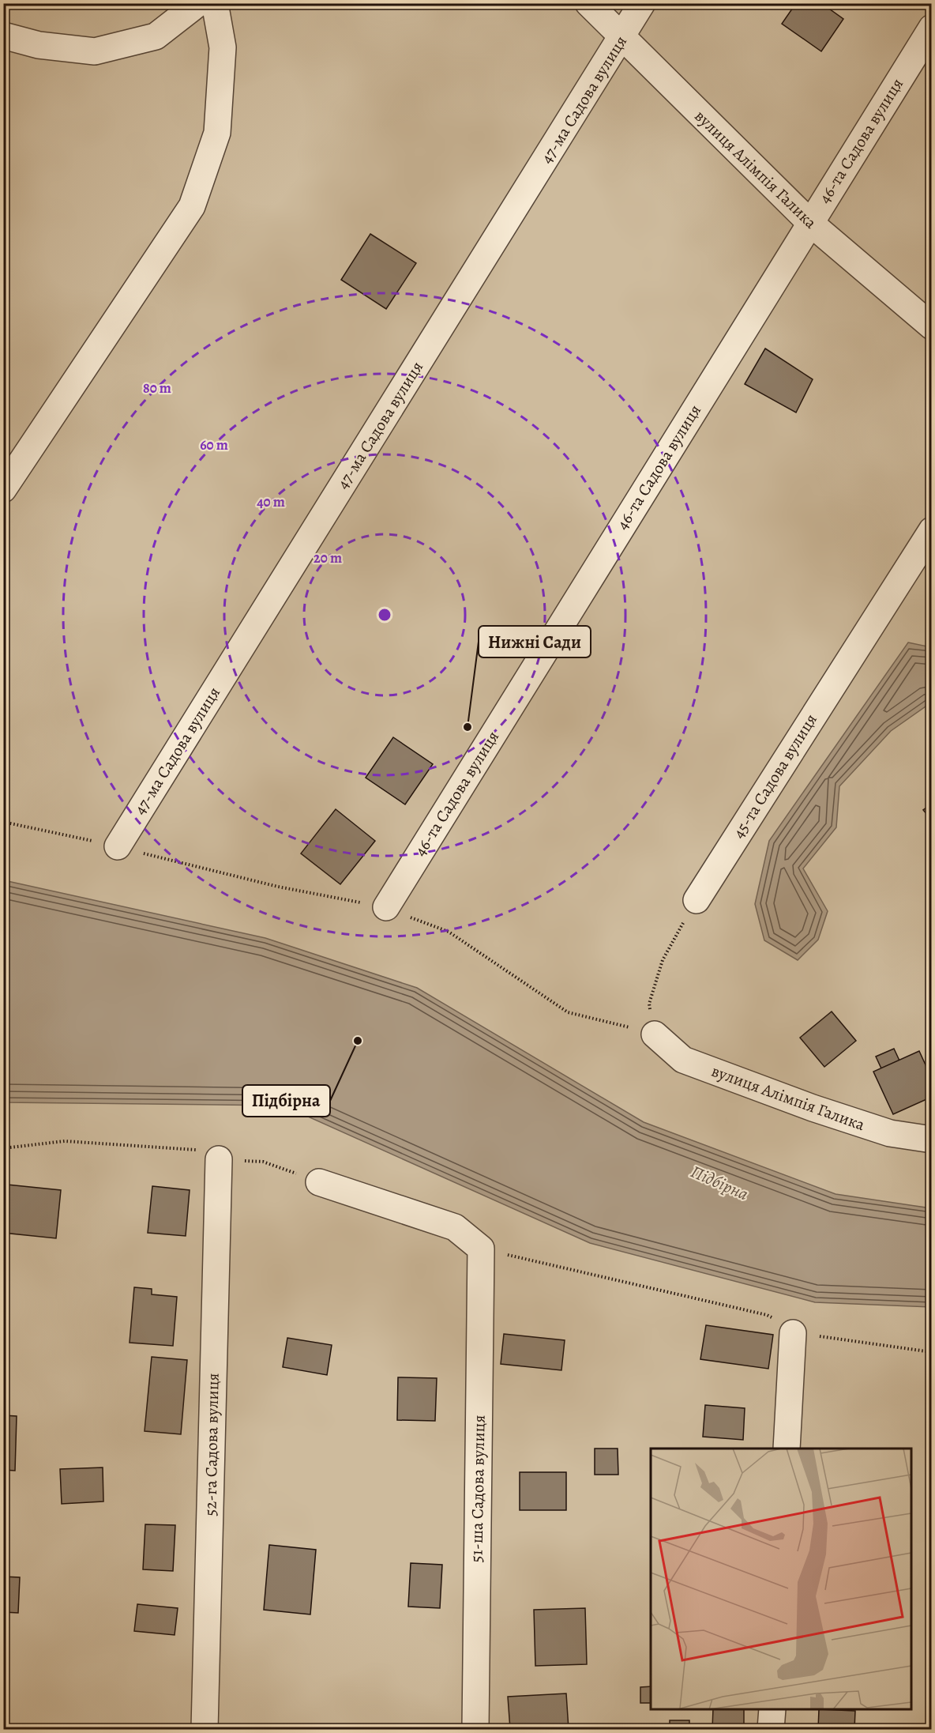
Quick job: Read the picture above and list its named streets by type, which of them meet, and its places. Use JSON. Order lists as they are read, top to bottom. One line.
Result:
{"streets":{"street":["47-ма Садова вулиця","46-та Садова вулиця","вулиця Алімпія Галика","45-та Садова вулиця","52-га Садова вулиця","51-ша Садова вулиця"]},"crossings":[["47-ма Садова вулиця","вулиця Алімпія Галика"],["46-та Садова вулиця","вулиця Алімпія Галика"]],"water":["Підбірна"],"places":["Нижні Сади","Підбірна"],"rings":["80 m","60 m","40 m","20 m"]}
